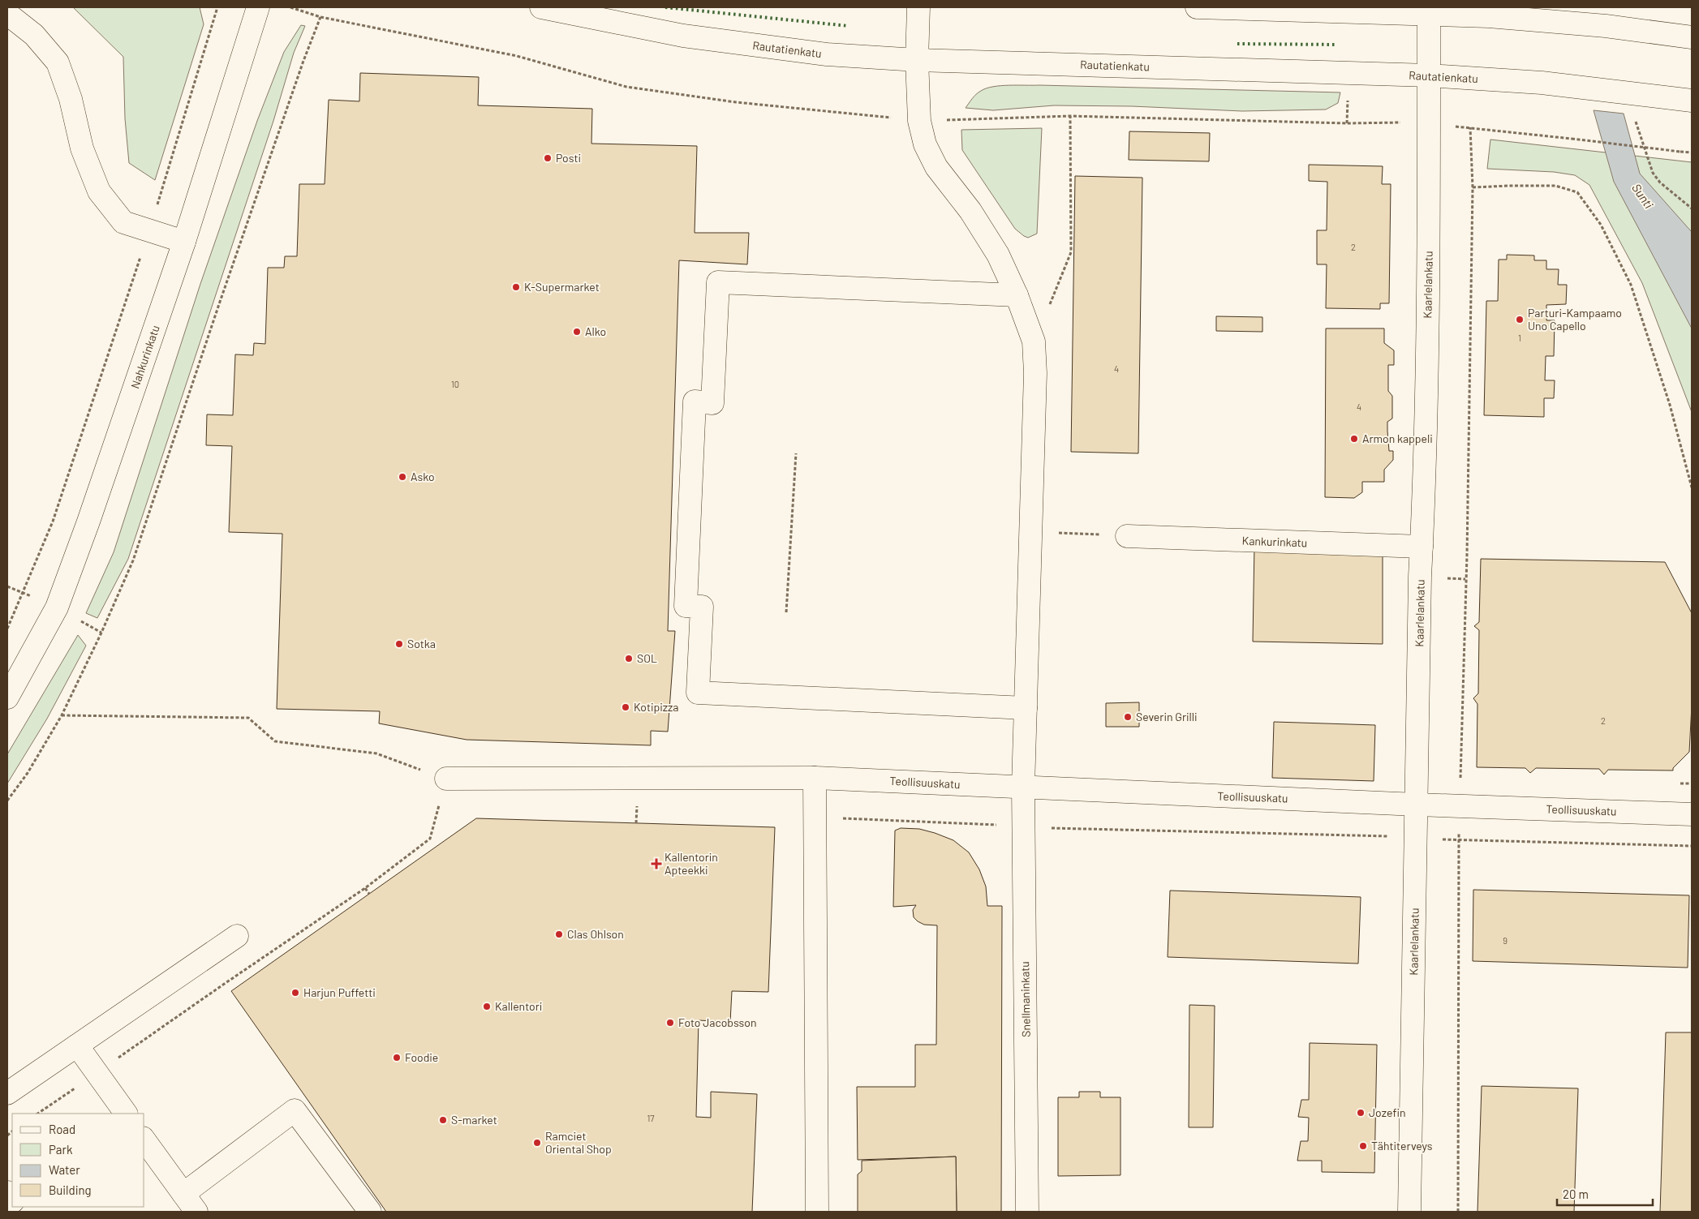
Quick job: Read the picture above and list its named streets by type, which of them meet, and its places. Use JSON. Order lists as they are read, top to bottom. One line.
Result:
{"streets":{"main road":["Rautatienkatu","Kaarlelankatu","Nahkurinkatu","Kankurinkatu","Teollisuuskatu","Snellmaninkatu"]},"crossings":[["Rautatienkatu","Kaarlelankatu"],["Rautatienkatu","Snellmaninkatu"],["Kaarlelankatu","Kankurinkatu"],["Kaarlelankatu","Teollisuuskatu"],["Teollisuuskatu","Snellmaninkatu"]],"water":["Sunti"],"places":{"other":["Posti","K-Supermarket","Parturi-Kampaamo Uno Capello","Alko","Armon kappeli","Asko","Sotka","SOL","Kotipizza","Severin Grilli","Clas Ohlson","Harjun Puffetti","Kallentori","Foto Jacobsson","Foodie","Jozefin","S-market","Ramciet Oriental Shop","Tähtiterveys"],"health":["Kallentorin Apteekki"]},"house_numbers":["2","1","4","10","4","2","9","17"],"legend":["Road","Park","Water","Building"],"scale_bar":"20 m"}
